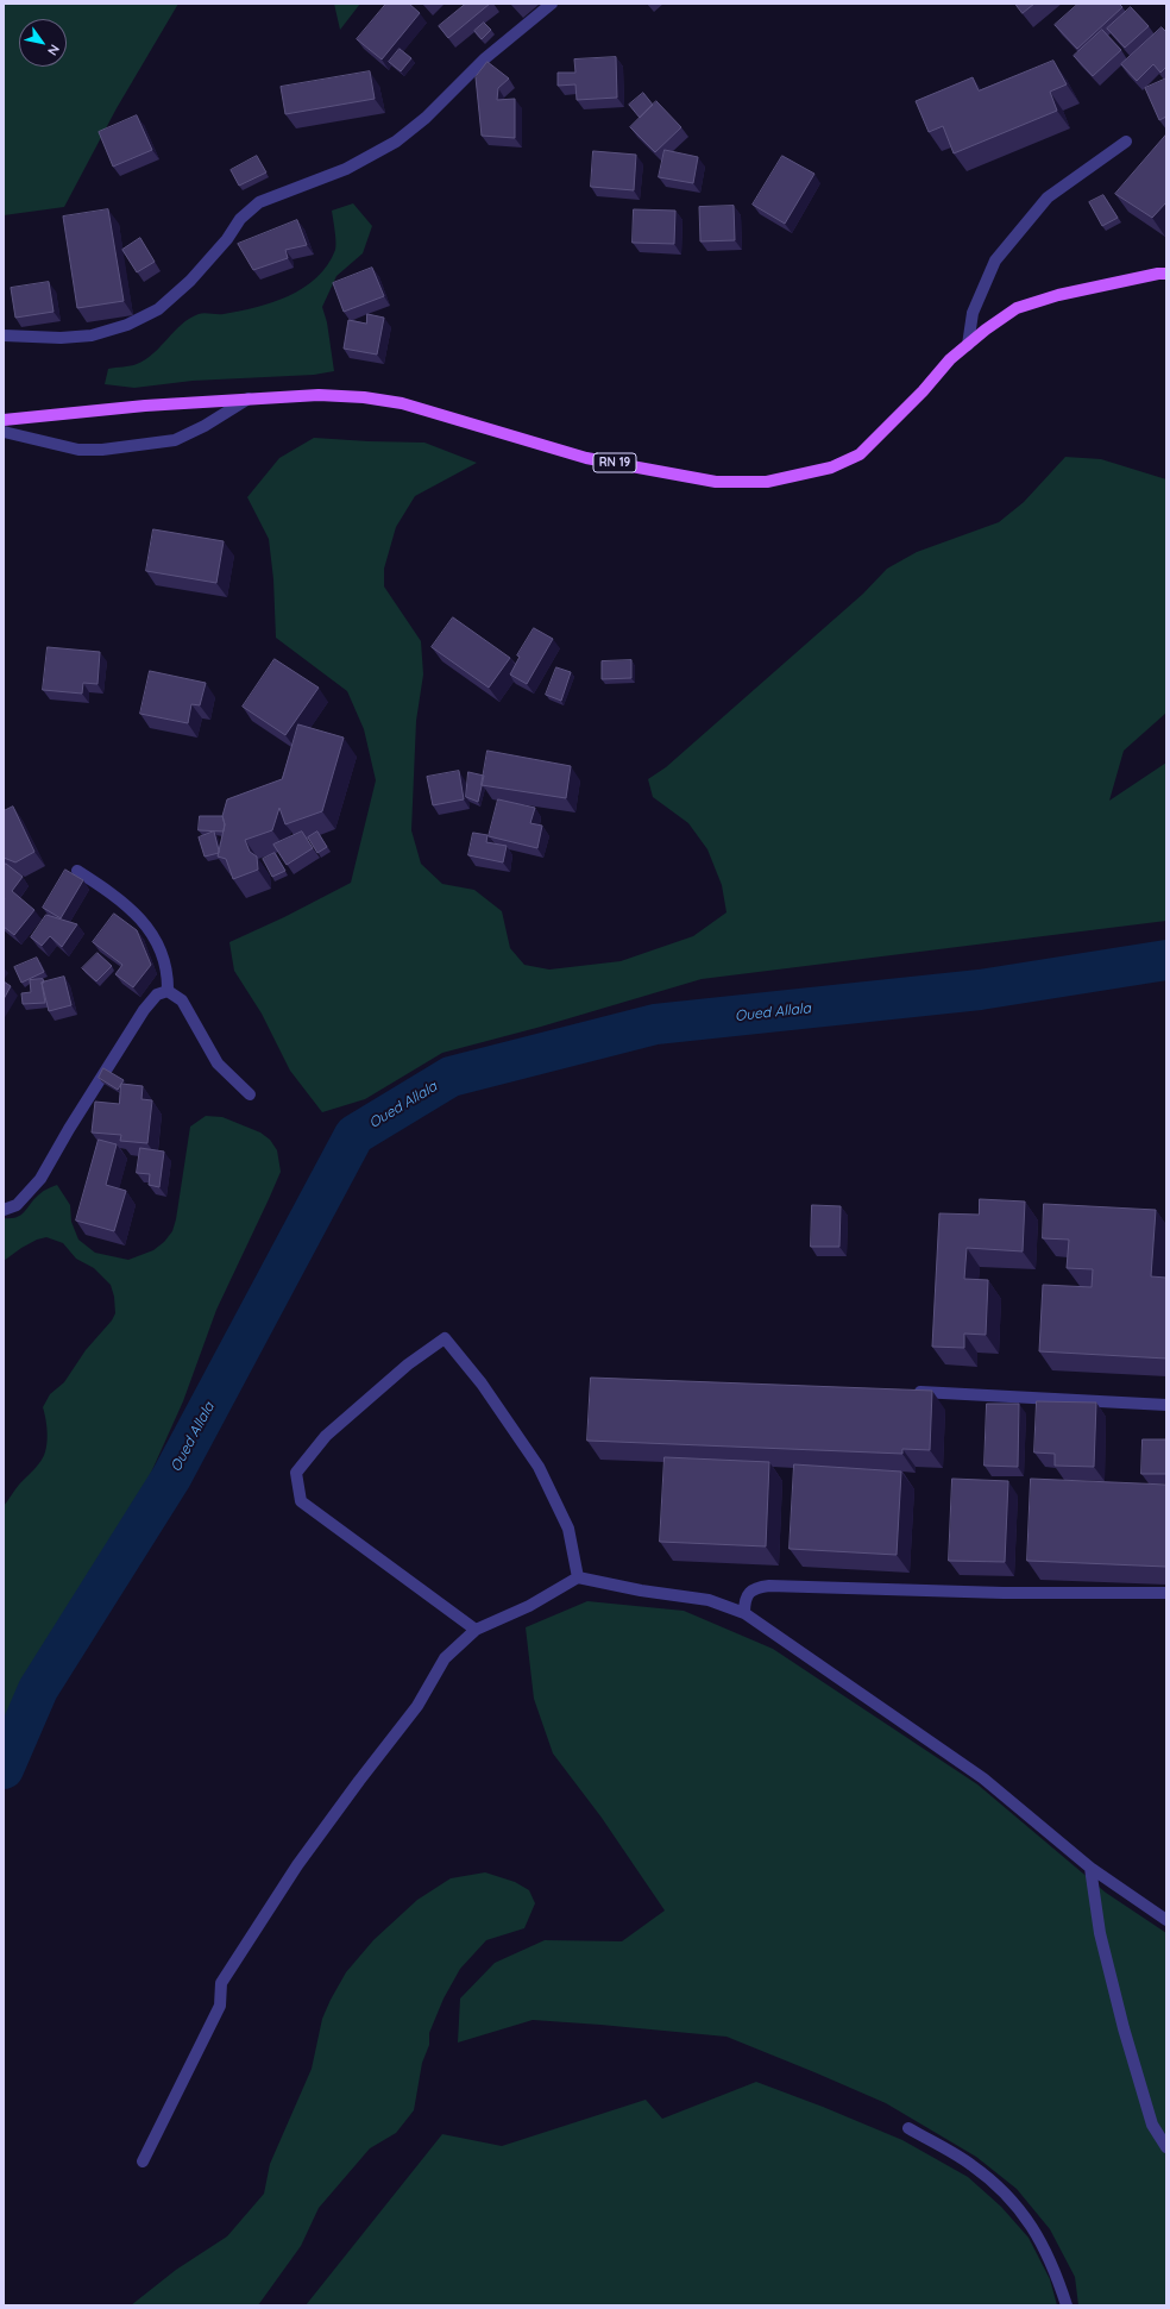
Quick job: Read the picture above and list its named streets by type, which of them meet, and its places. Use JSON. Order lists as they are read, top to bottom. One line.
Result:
{"streets":{"main road":["RN 19"]},"water":["Oued Allala"],"north":"bottom right"}
